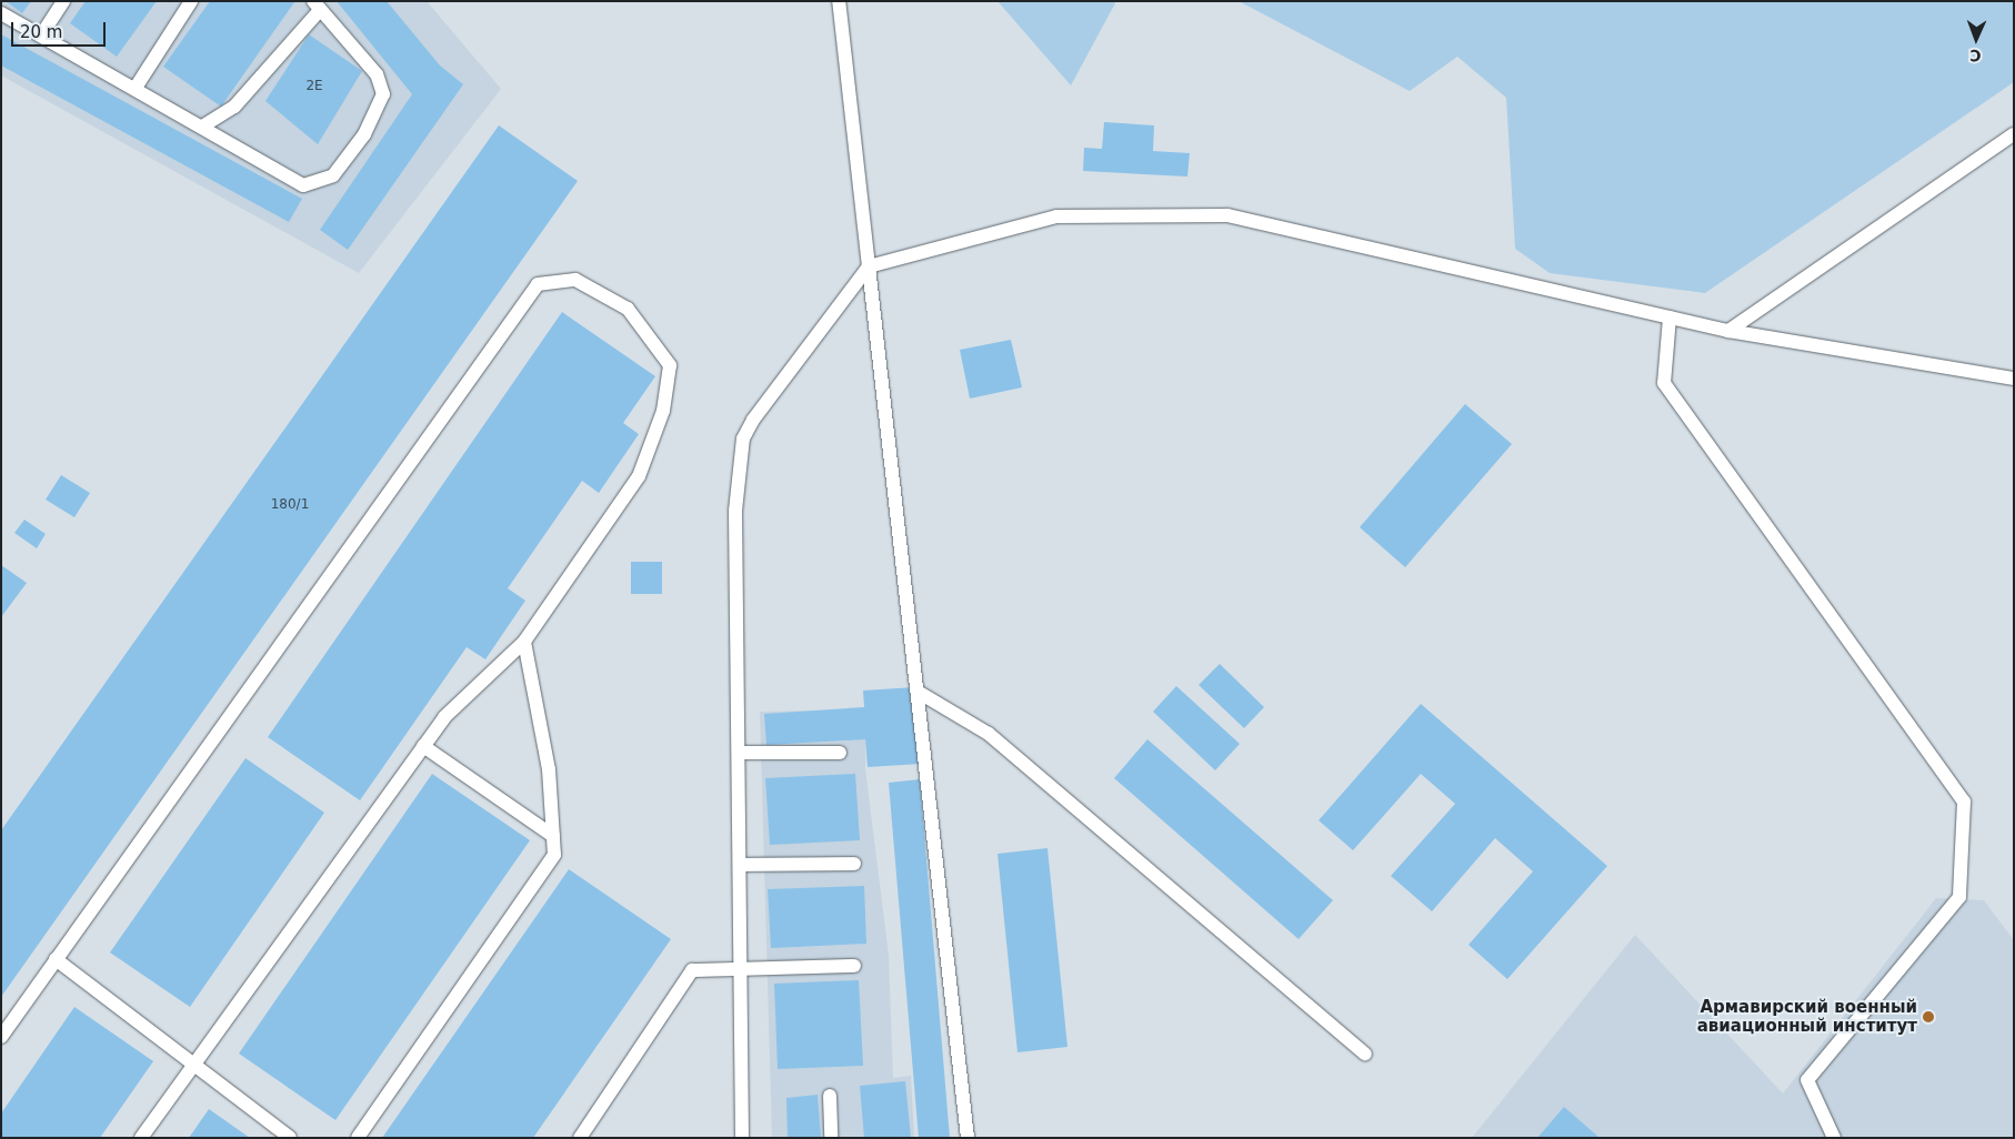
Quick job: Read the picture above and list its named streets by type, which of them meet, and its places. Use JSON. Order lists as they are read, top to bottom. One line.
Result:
{"places":["Армавирский военный авиационный институт"],"house_numbers":["2Е","180/1"],"scale_bar":"20 m","north":"bottom"}
